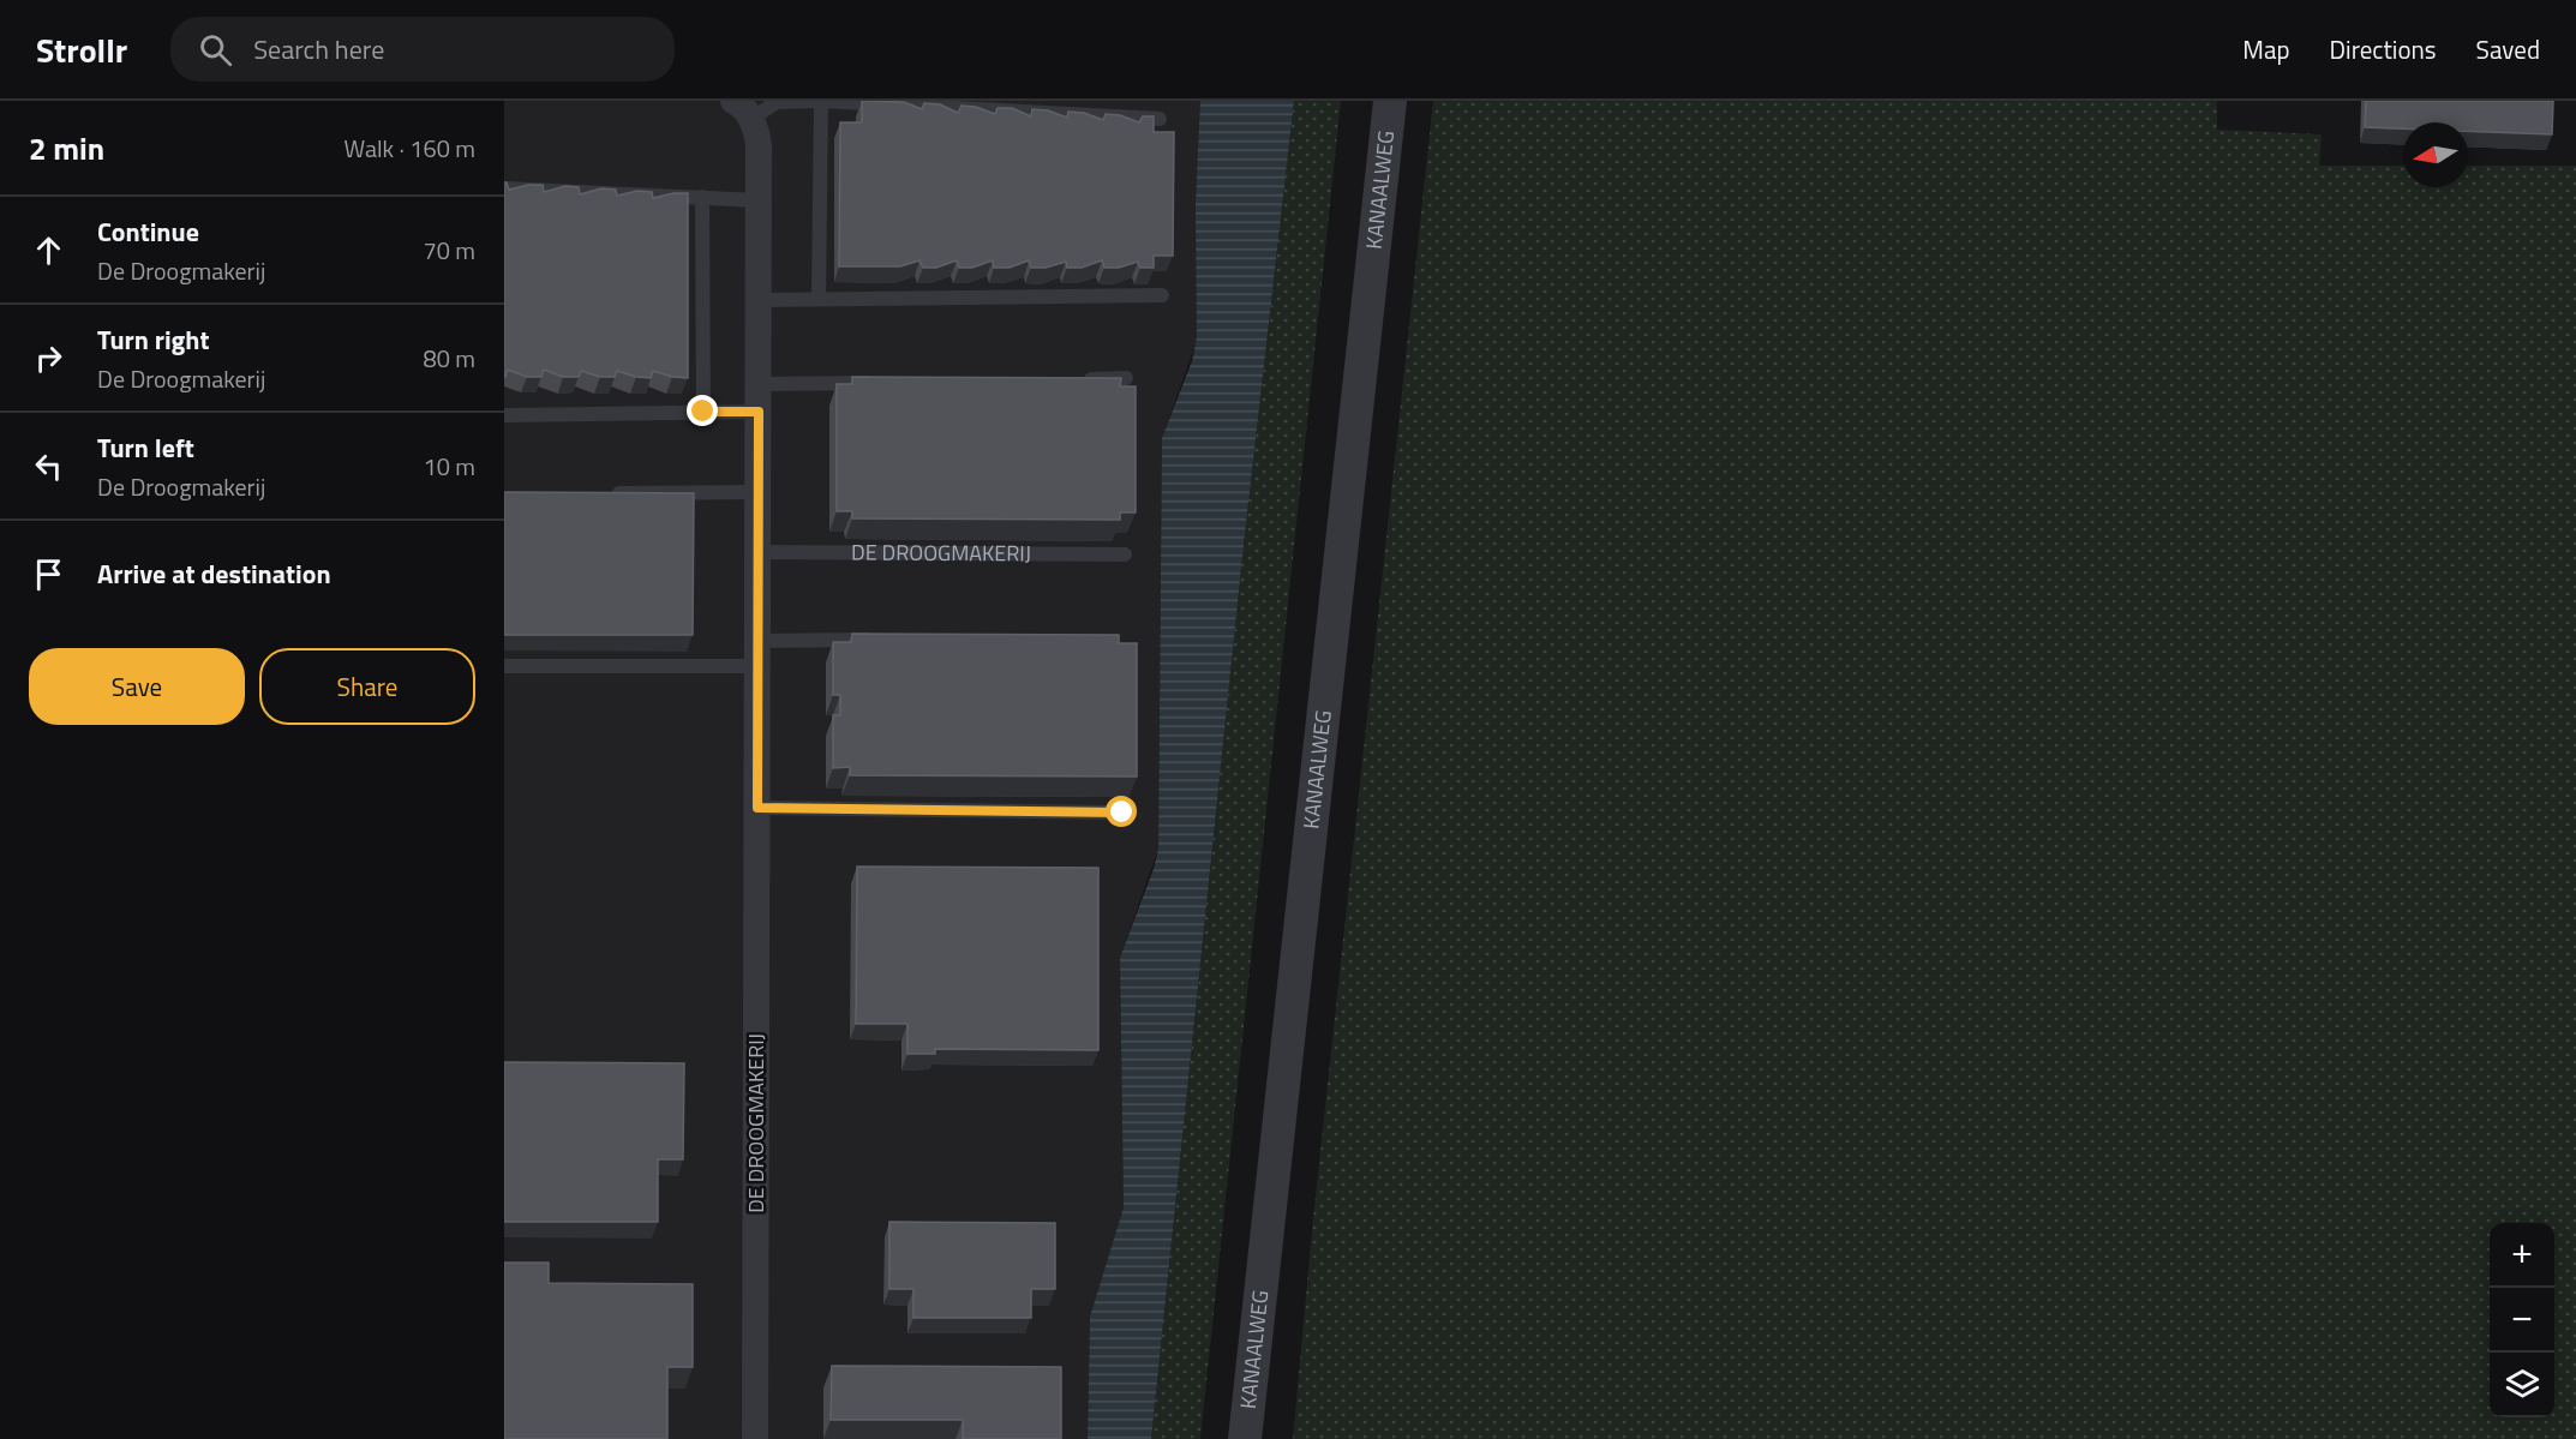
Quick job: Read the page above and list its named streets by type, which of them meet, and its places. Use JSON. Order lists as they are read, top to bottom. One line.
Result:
{"streets":{"street":["KANAALWEG","DE DROOGMAKERIJ"]},"north":"left","page":{"header":"Strollr","search":"Search here","nav":["Map","Directions","Saved"],"heading":["2 min","Walk · 160 m"],"list":[["Continue","De Droogmakerij","70 m"],["Turn right","De Droogmakerij","80 m"],["Turn left","De Droogmakerij","10 m"],"Arrive at destination"],"buttons":["Save","Share"],"map_buttons":["+","−"]}}
